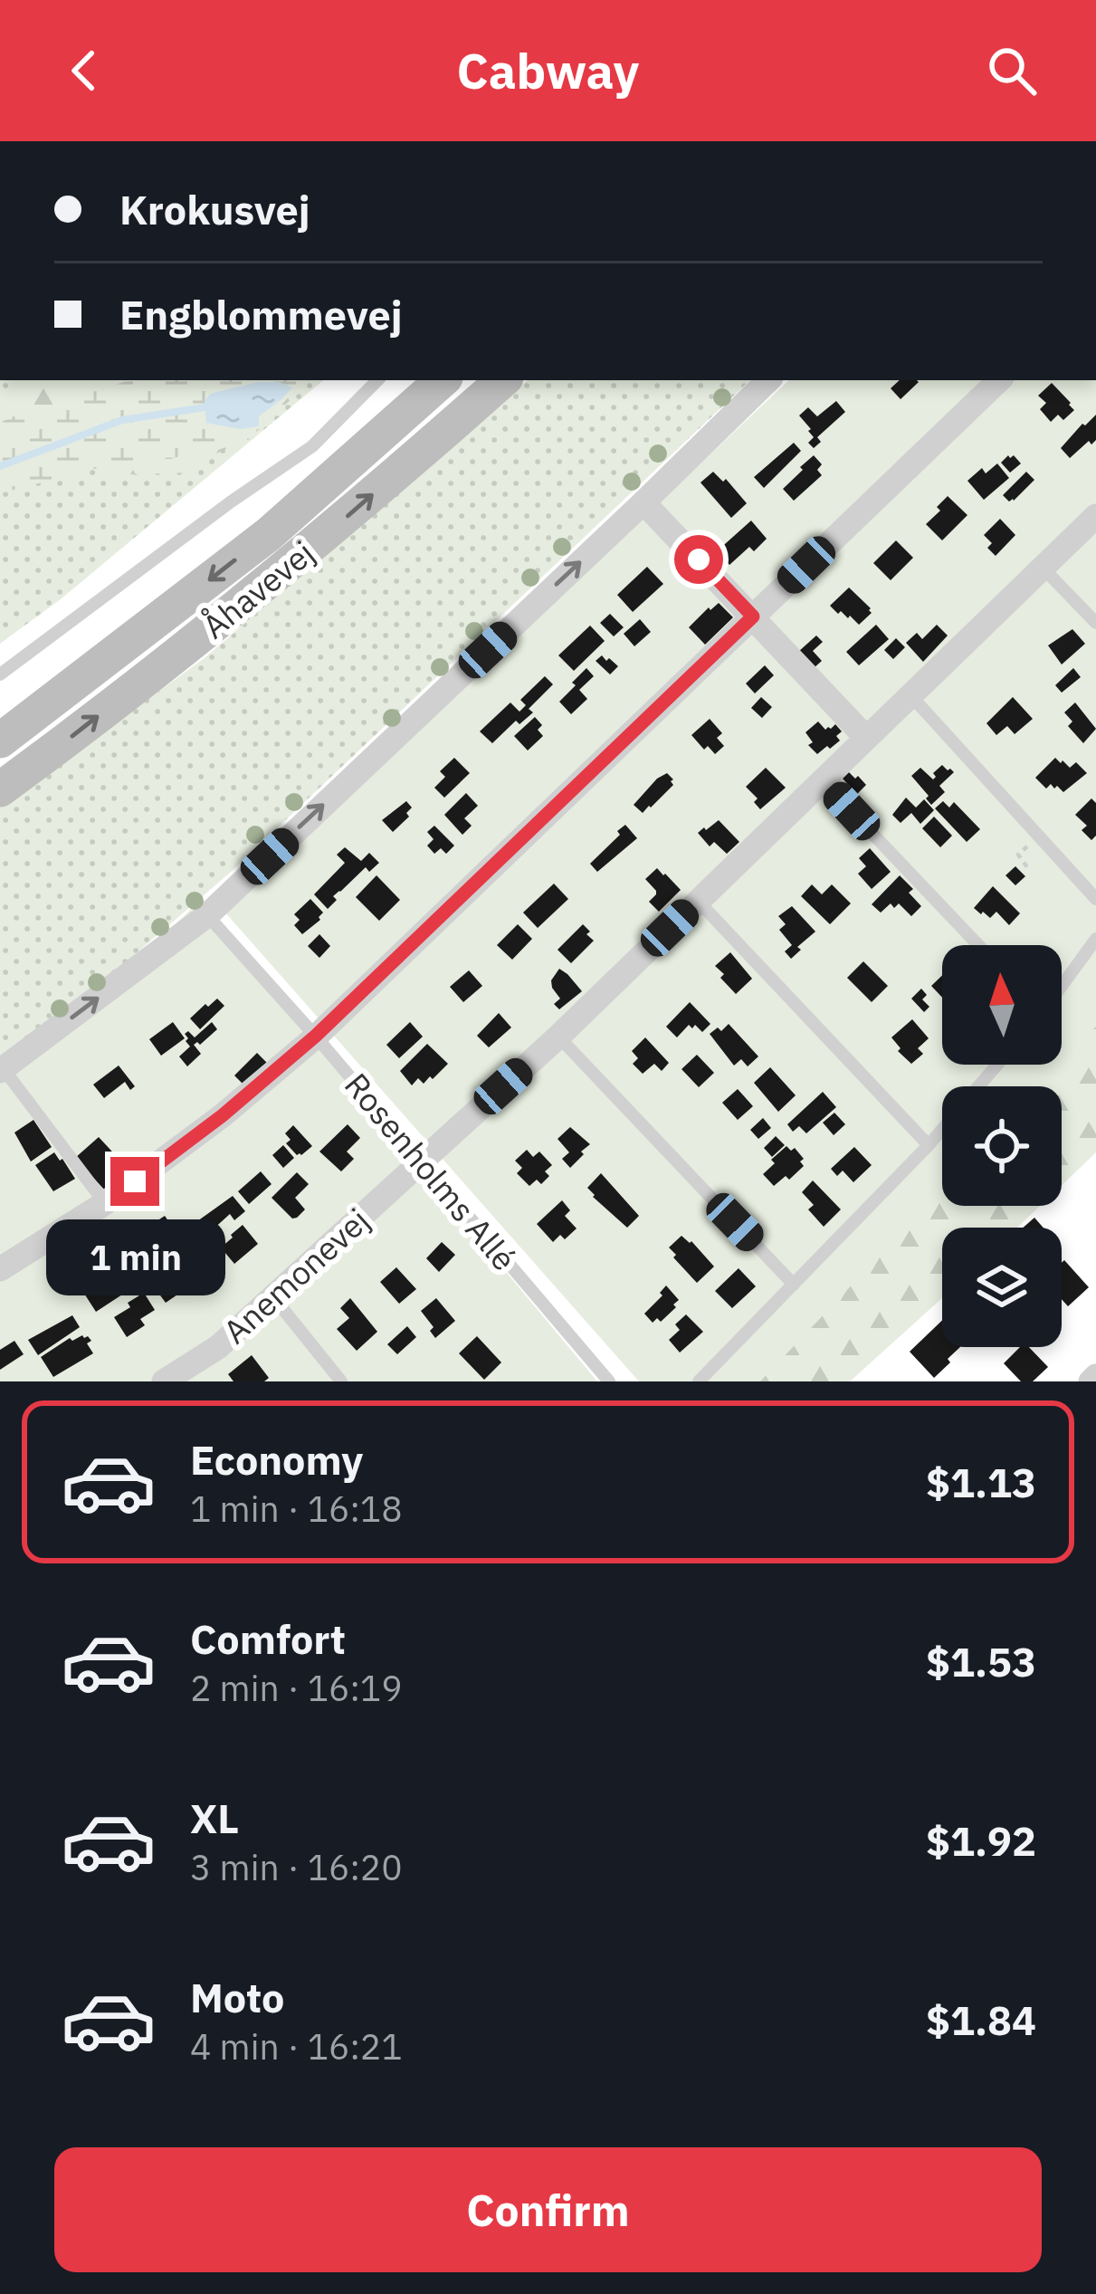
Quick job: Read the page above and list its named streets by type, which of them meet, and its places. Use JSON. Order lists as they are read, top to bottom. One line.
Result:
{"streets":{"main road":["Åhavevej"],"street":["Anemonevej"],"lane":["Rosenholms Allé"]},"crossings":[["Rosenholms Allé","Anemonevej"]],"north":"top","page":{"header":"Cabway","banner":["Krokusvej","Engblommevej"],"bubble":"1 min","list":[{"name":"Economy","note":"1 min · 16:18","value":"$1.13"},{"name":"Comfort","note":"2 min · 16:19","value":"$1.53"},{"name":"XL","note":"3 min · 16:20","value":"$1.92"},{"name":"Moto","note":"4 min · 16:21","value":"$1.84"}],"buttons":"Confirm"}}
